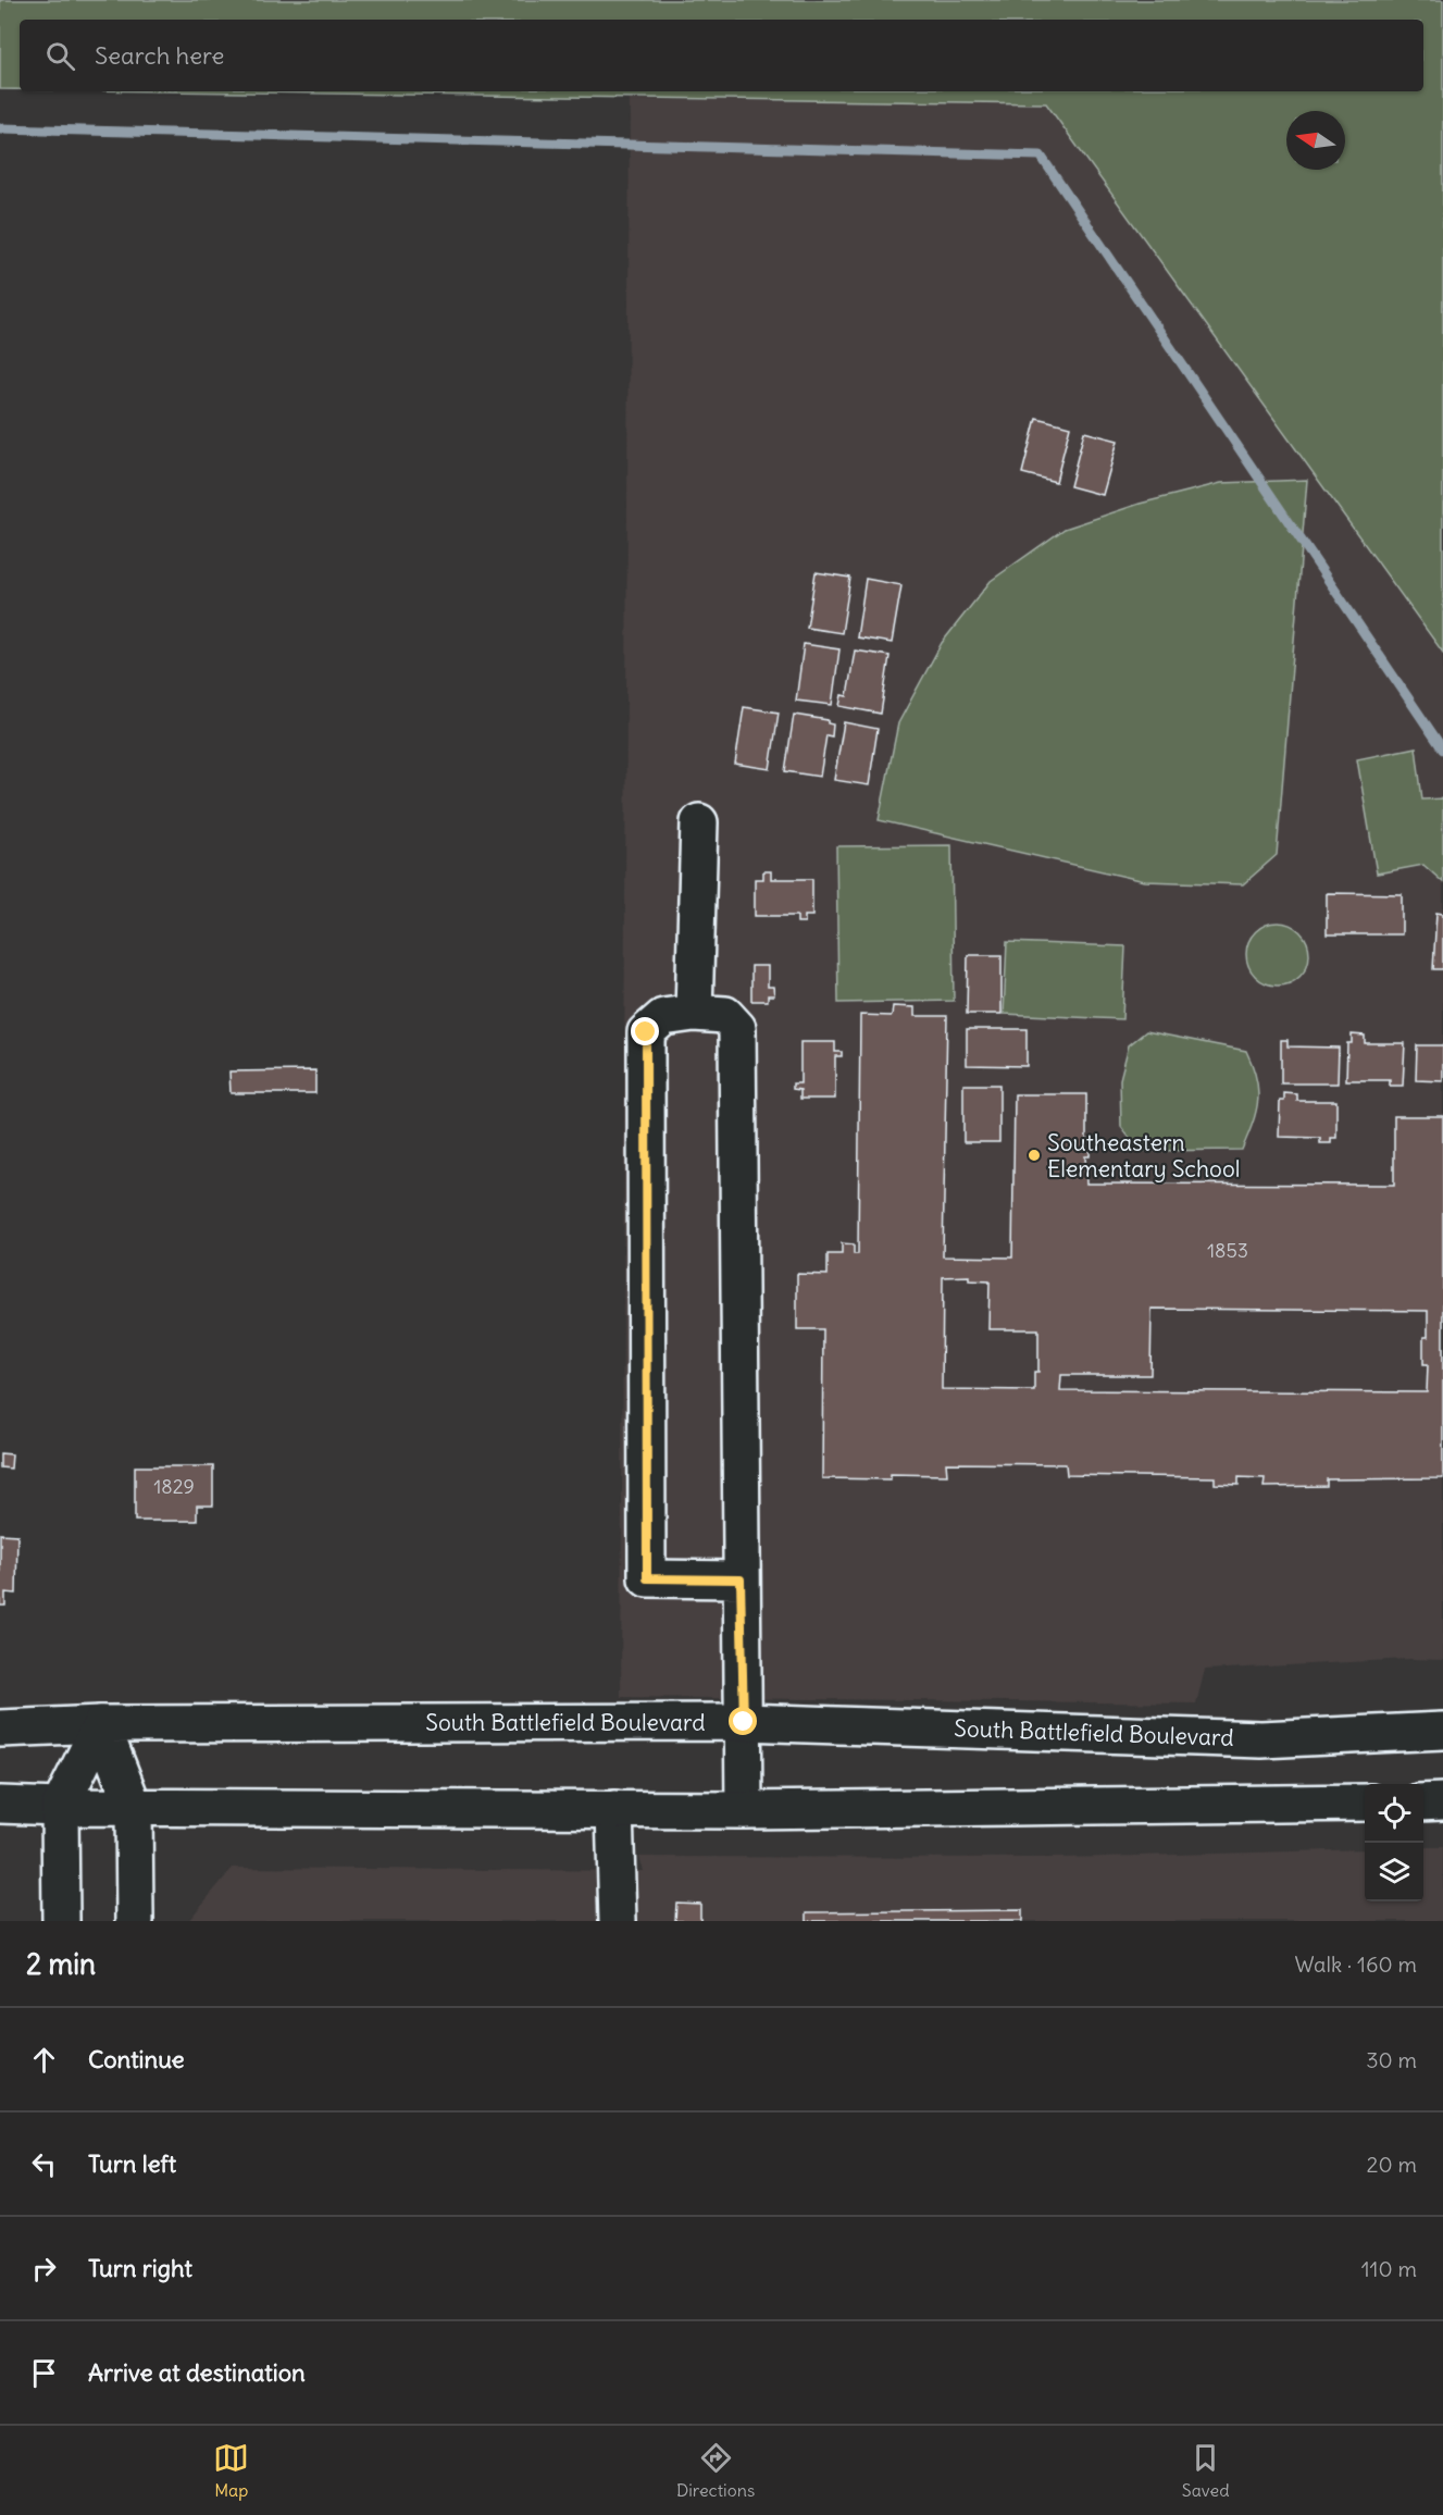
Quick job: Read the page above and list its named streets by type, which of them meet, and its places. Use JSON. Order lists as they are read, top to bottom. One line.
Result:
{"streets":{"main road":["South Battlefield Boulevard"]},"places":["Southeastern Elementary School"],"house_numbers":["1853","1829"],"north":"left","page":{"search":"Search here","heading":["2 min","Walk · 160 m"],"list":[["Continue","30 m"],["Turn left","20 m"],["Turn right","110 m"],"Arrive at destination"],"nav":["Map","Directions","Saved"]}}
